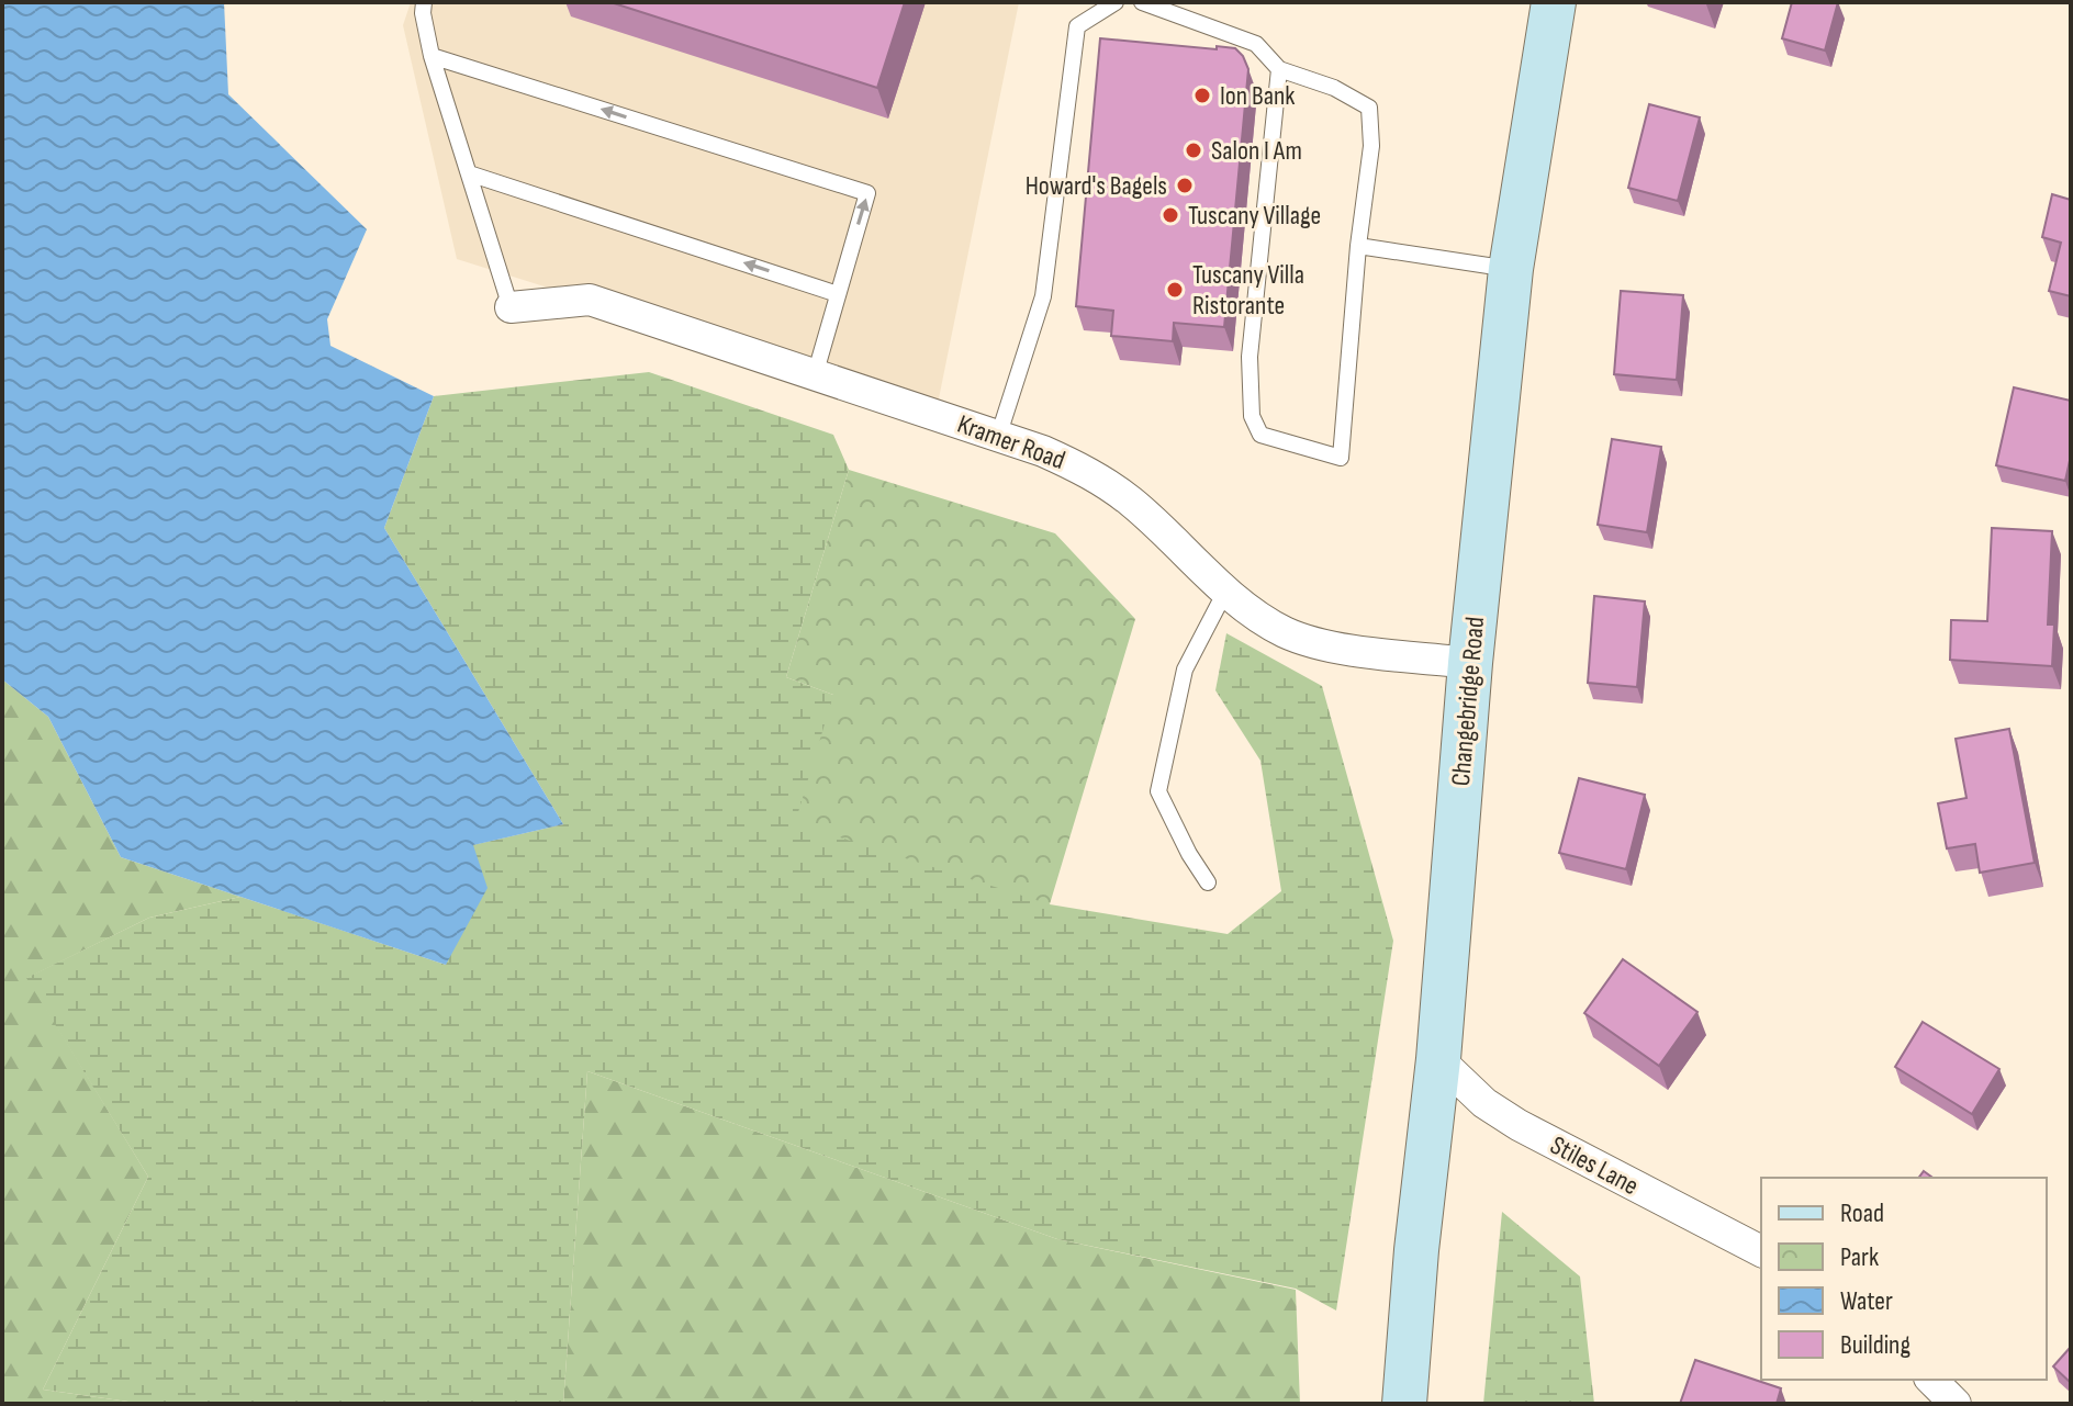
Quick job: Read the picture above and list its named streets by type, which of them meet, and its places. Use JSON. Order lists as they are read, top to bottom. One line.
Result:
{"streets":{"main road":["Changebridge Road"],"street":["Kramer Road","Stiles Lane"]},"crossings":[["Kramer Road","Changebridge Road"],["Changebridge Road","Stiles Lane"]],"places":["Ion Bank","Salon I Am","Howard's Bagels","Tuscany Village","Tuscany Villa Ristorante"],"legend":["Road","Park","Water","Building"]}
